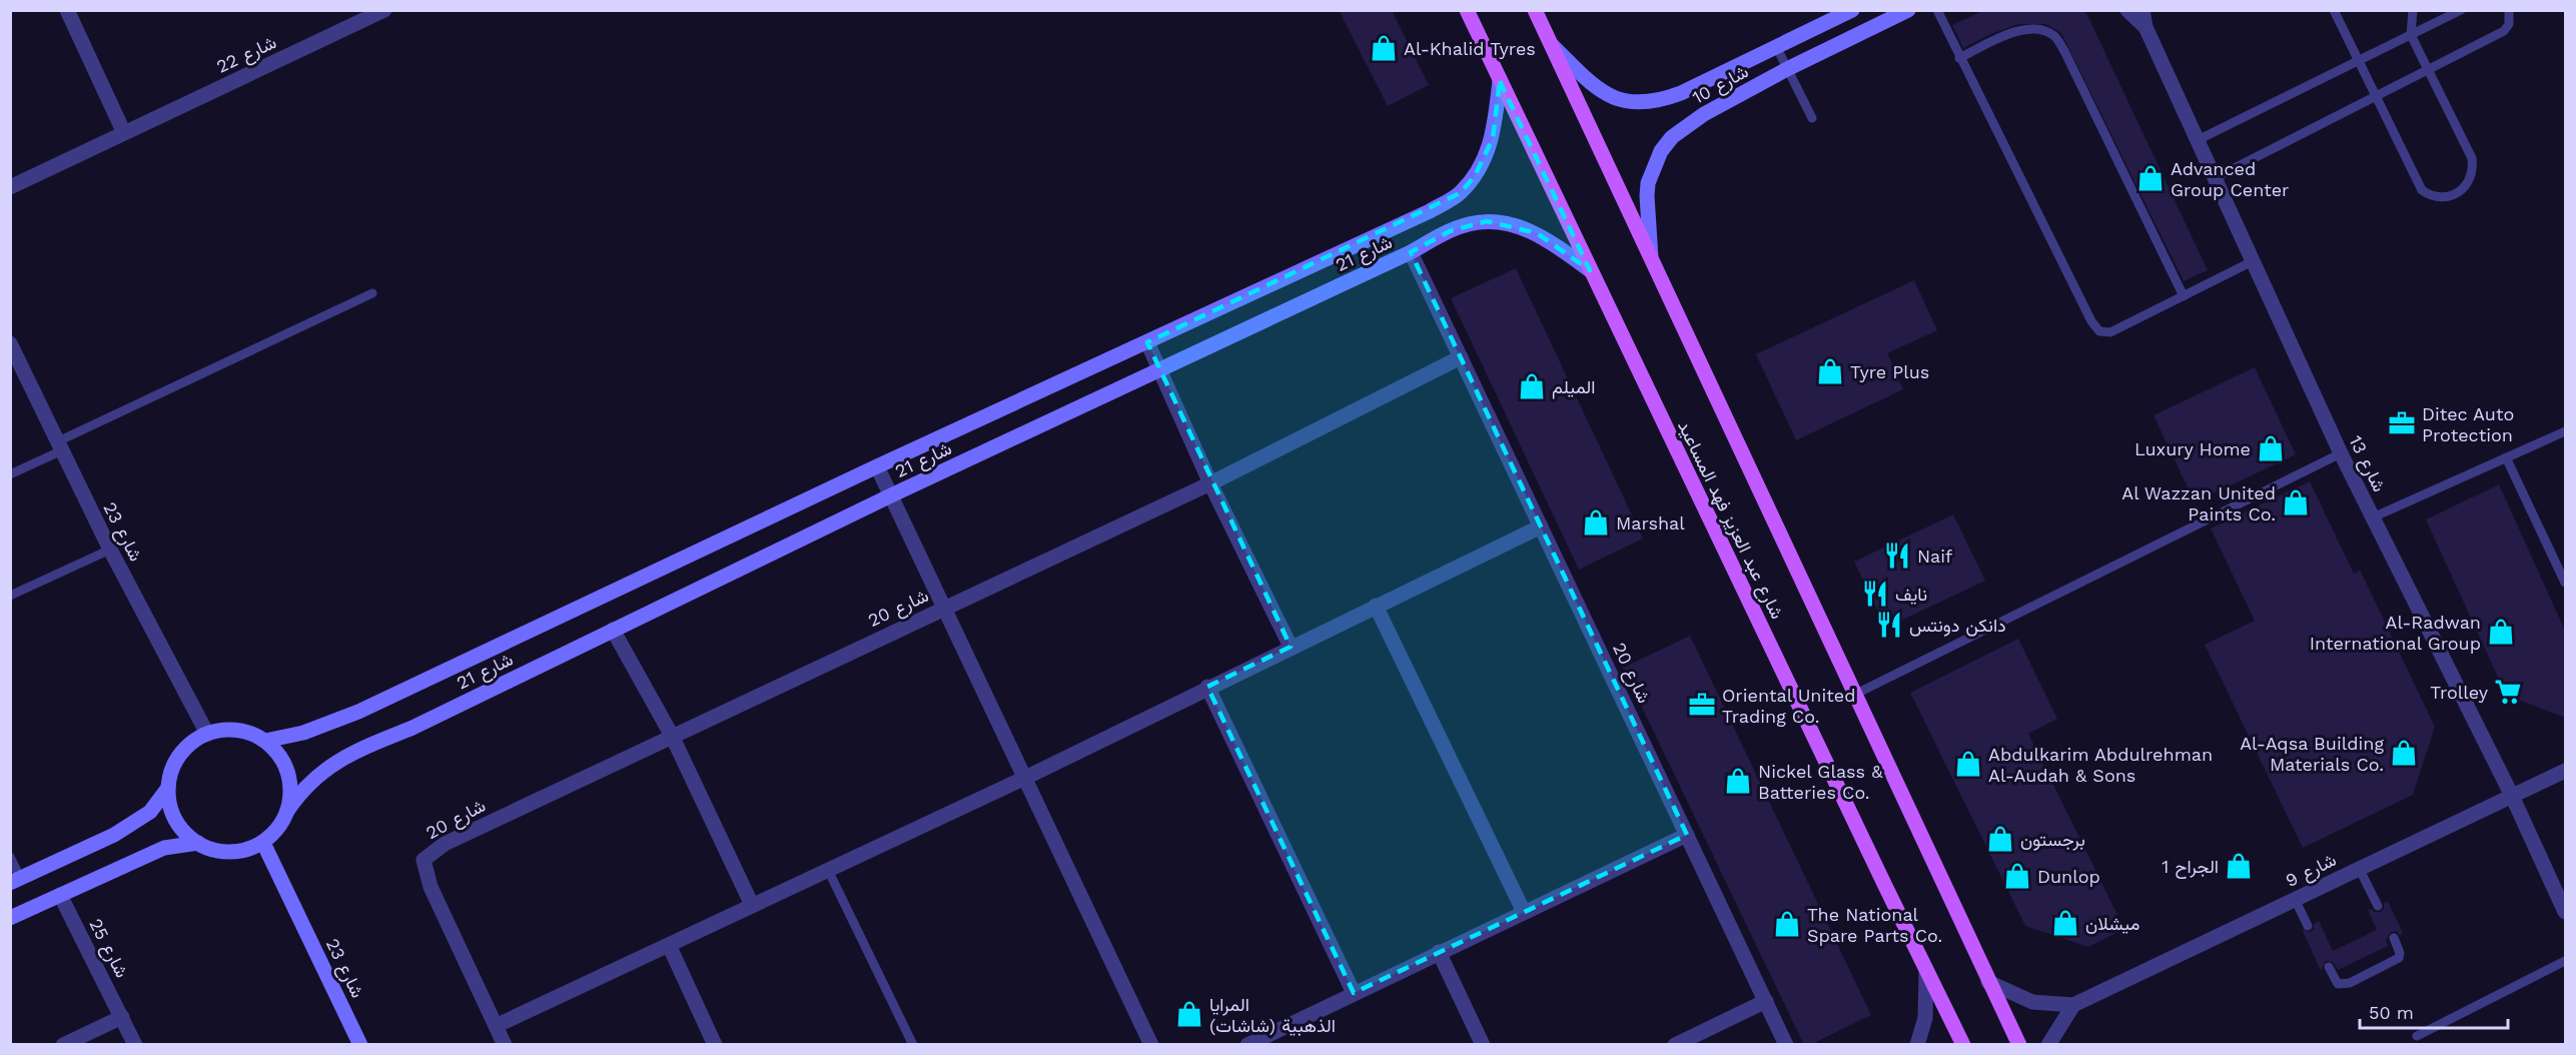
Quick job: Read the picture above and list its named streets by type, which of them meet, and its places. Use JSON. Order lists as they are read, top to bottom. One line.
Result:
{"streets":{"main road":["شارع عبد العزيز فهد المساعيد"],"street":["شارع 22","شارع 10","شارع 21","شارع 13","شارع 23","شارع 20","شارع 9","شارع 25"]},"crossings":[["شارع 10","شارع عبد العزيز فهد المساعيد"],["شارع 21","شارع عبد العزيز فهد المساعيد"],["شارع 21","شارع 23"],["شارع 21","شارع 20"],["شارع 13","شارع 9"],["شارع عبد العزيز فهد المساعيد","شارع 9"]],"places":{"shop":["Al-Khalid Tyres","Advanced Group Center","Tyre Plus","الميلم","Luxury Home","Al Wazzan United Paints Co.","Marshal","Al-Radwan International Group","Al-Aqsa Building Materials Co.","Abdulkarim Abdulrehman Al-Audah & Sons","Nickel Glass & Batteries Co.","برجستون","الجراح 1","Dunlop","ميشلان","The National Spare Parts Co.","المرايا الذهبية (شاشات)"],"office":["Ditec Auto Protection","Oriental United Trading Co."],"restaurant":["Naif","نايف","دانكن دونتس"],"supermarket":["Trolley"]},"scale_bar":"50 m"}
